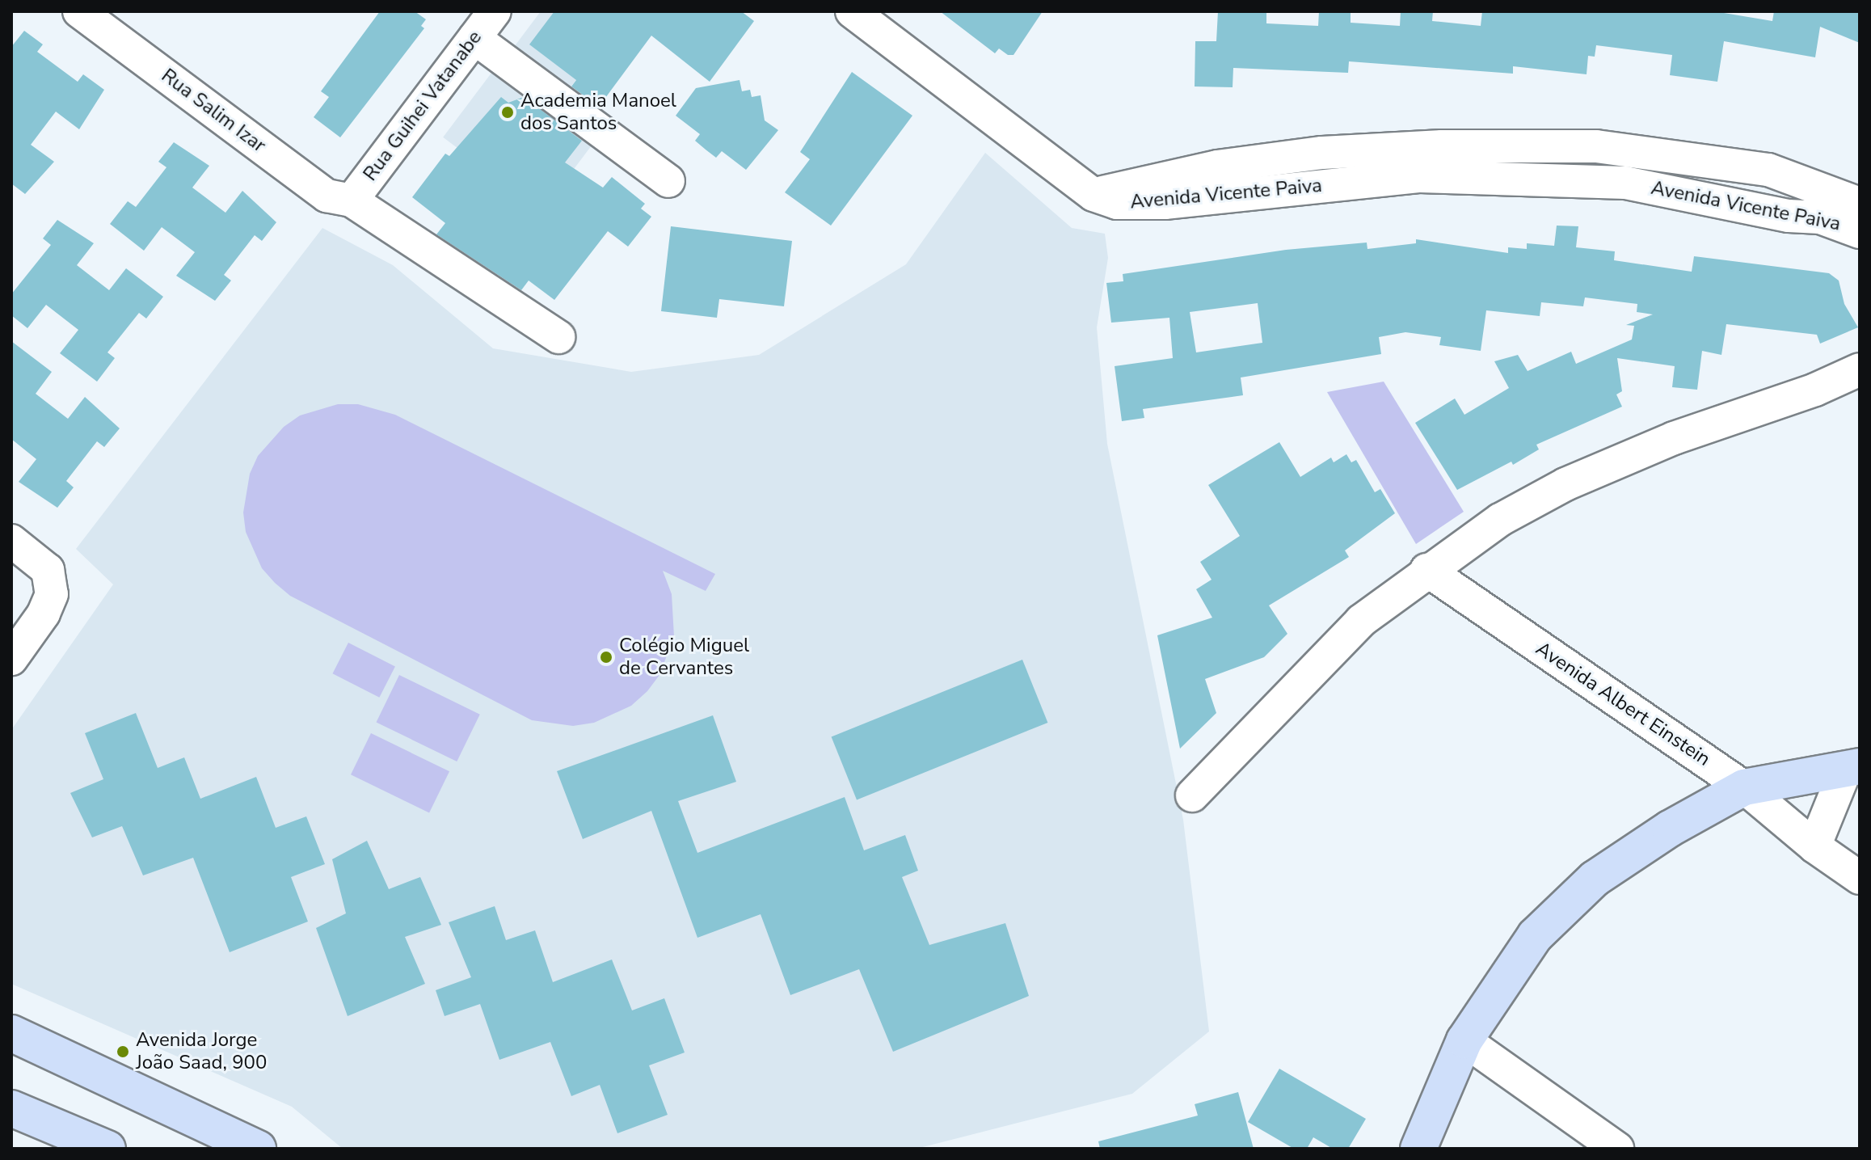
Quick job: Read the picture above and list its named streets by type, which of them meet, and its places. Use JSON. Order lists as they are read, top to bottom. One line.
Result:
{"streets":{"street":["Rua Guihei Vatanabe","Rua Salim Izar","Avenida Vicente Paiva","Avenida Albert Einstein"]},"crossings":[["Rua Guihei Vatanabe","Rua Salim Izar"]],"places":["Academia Manoel dos Santos","Colégio Miguel de Cervantes","Avenida Jorge João Saad, 900"]}
